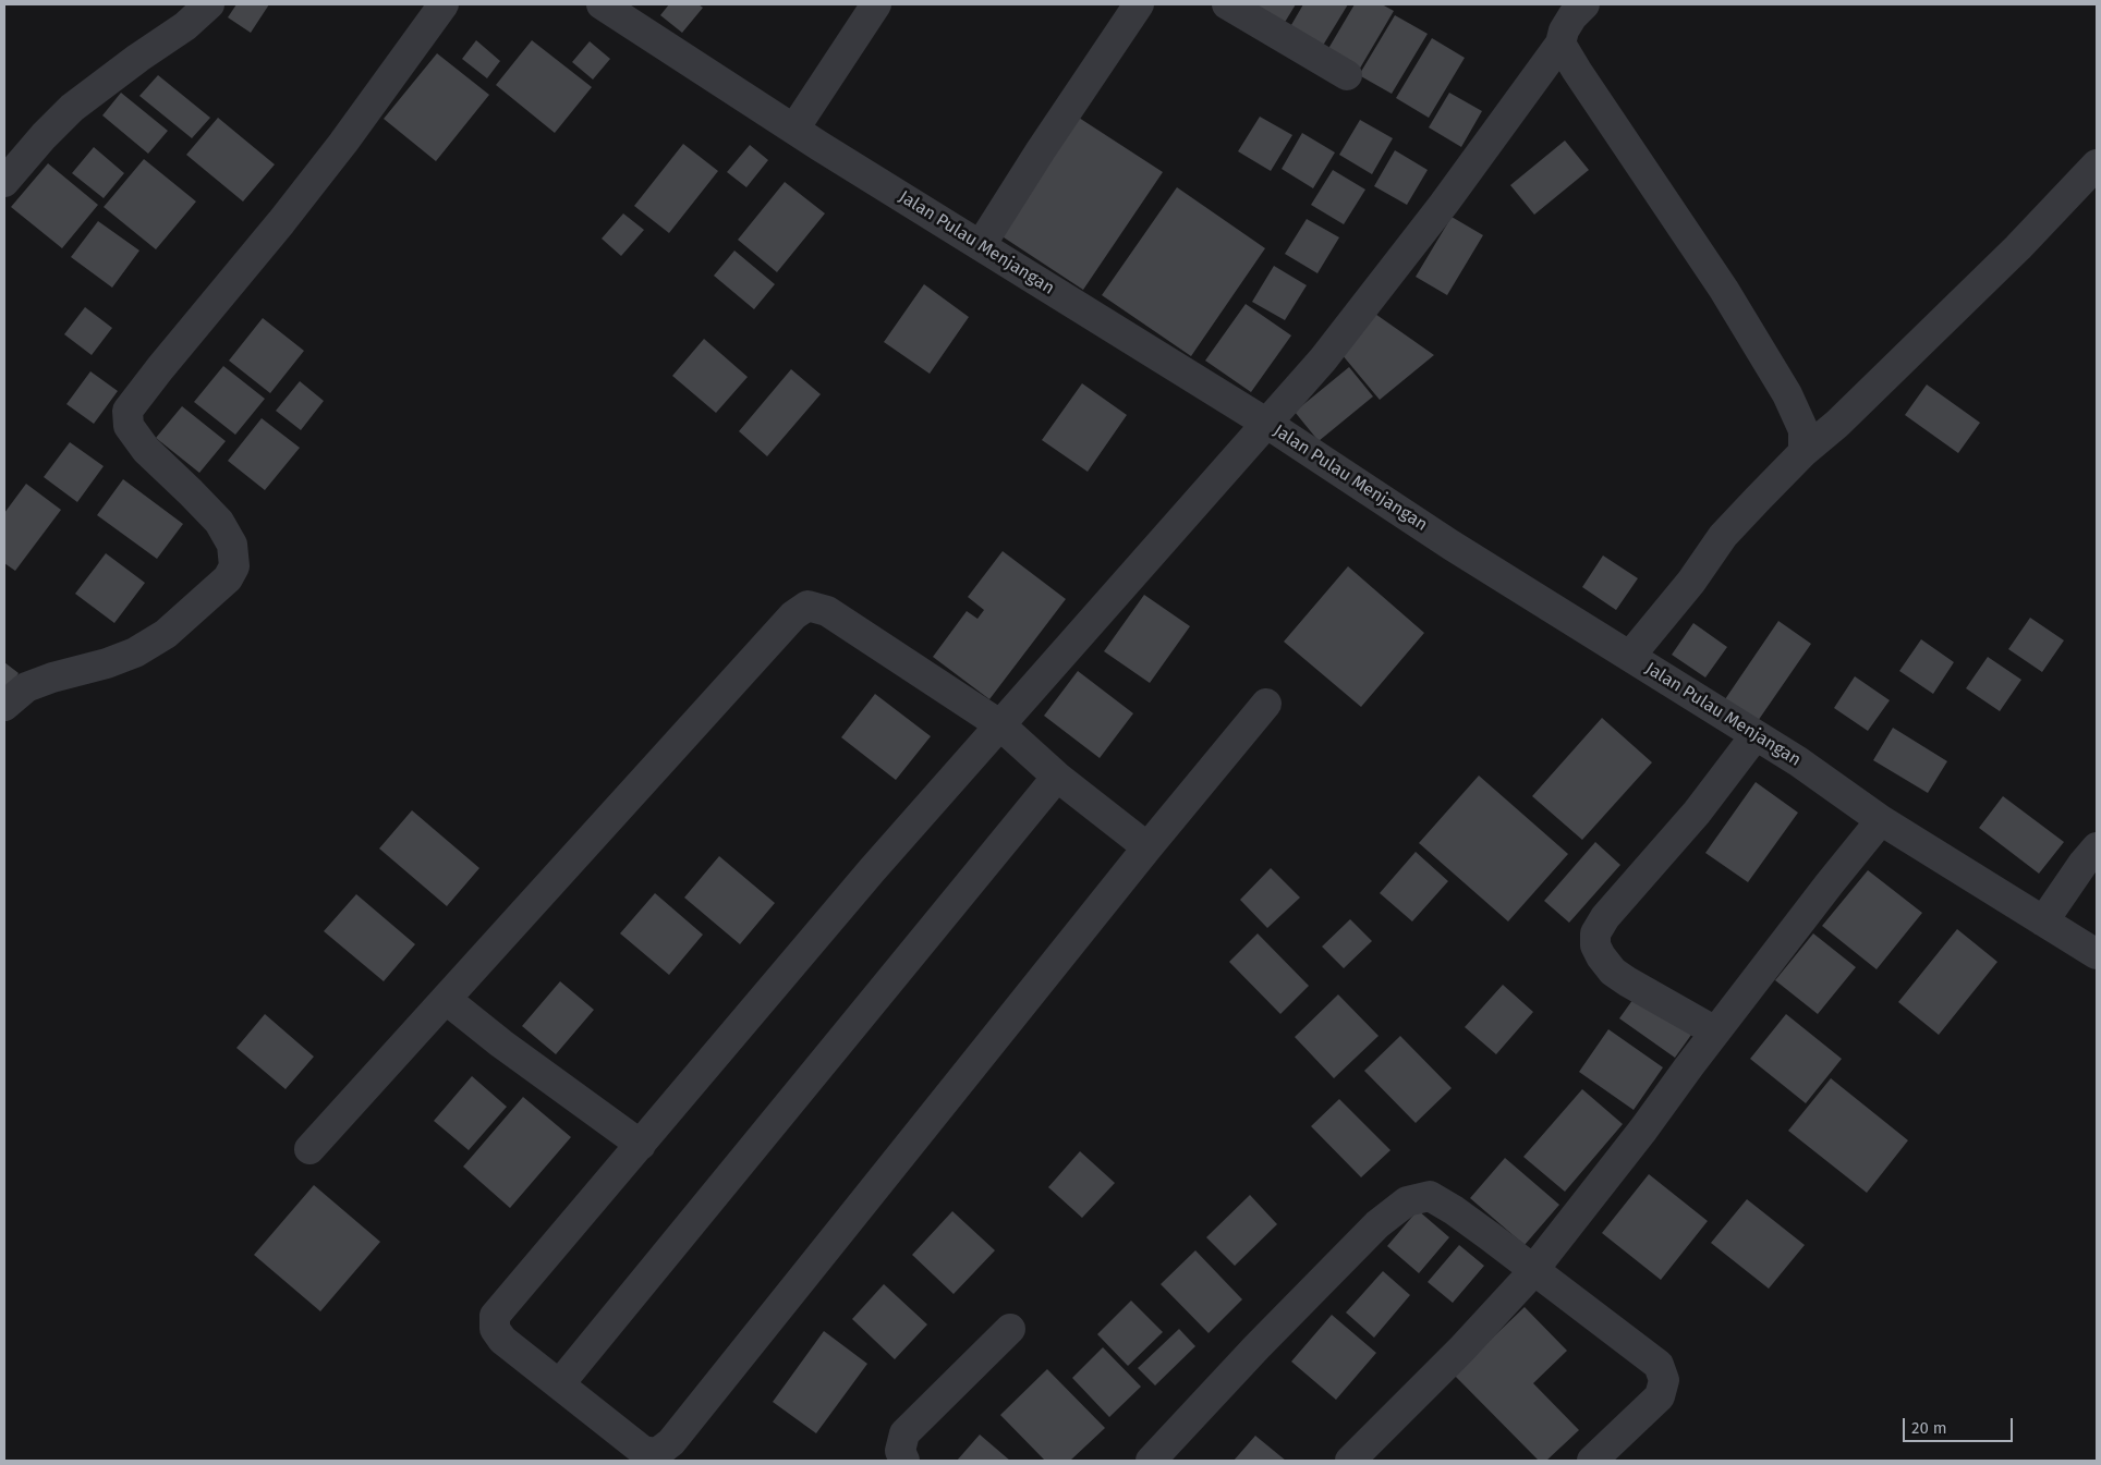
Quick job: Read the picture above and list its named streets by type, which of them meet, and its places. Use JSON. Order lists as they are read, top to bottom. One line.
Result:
{"streets":{"street":["Jalan Pulau Menjangan"]},"scale_bar":"20 m"}
